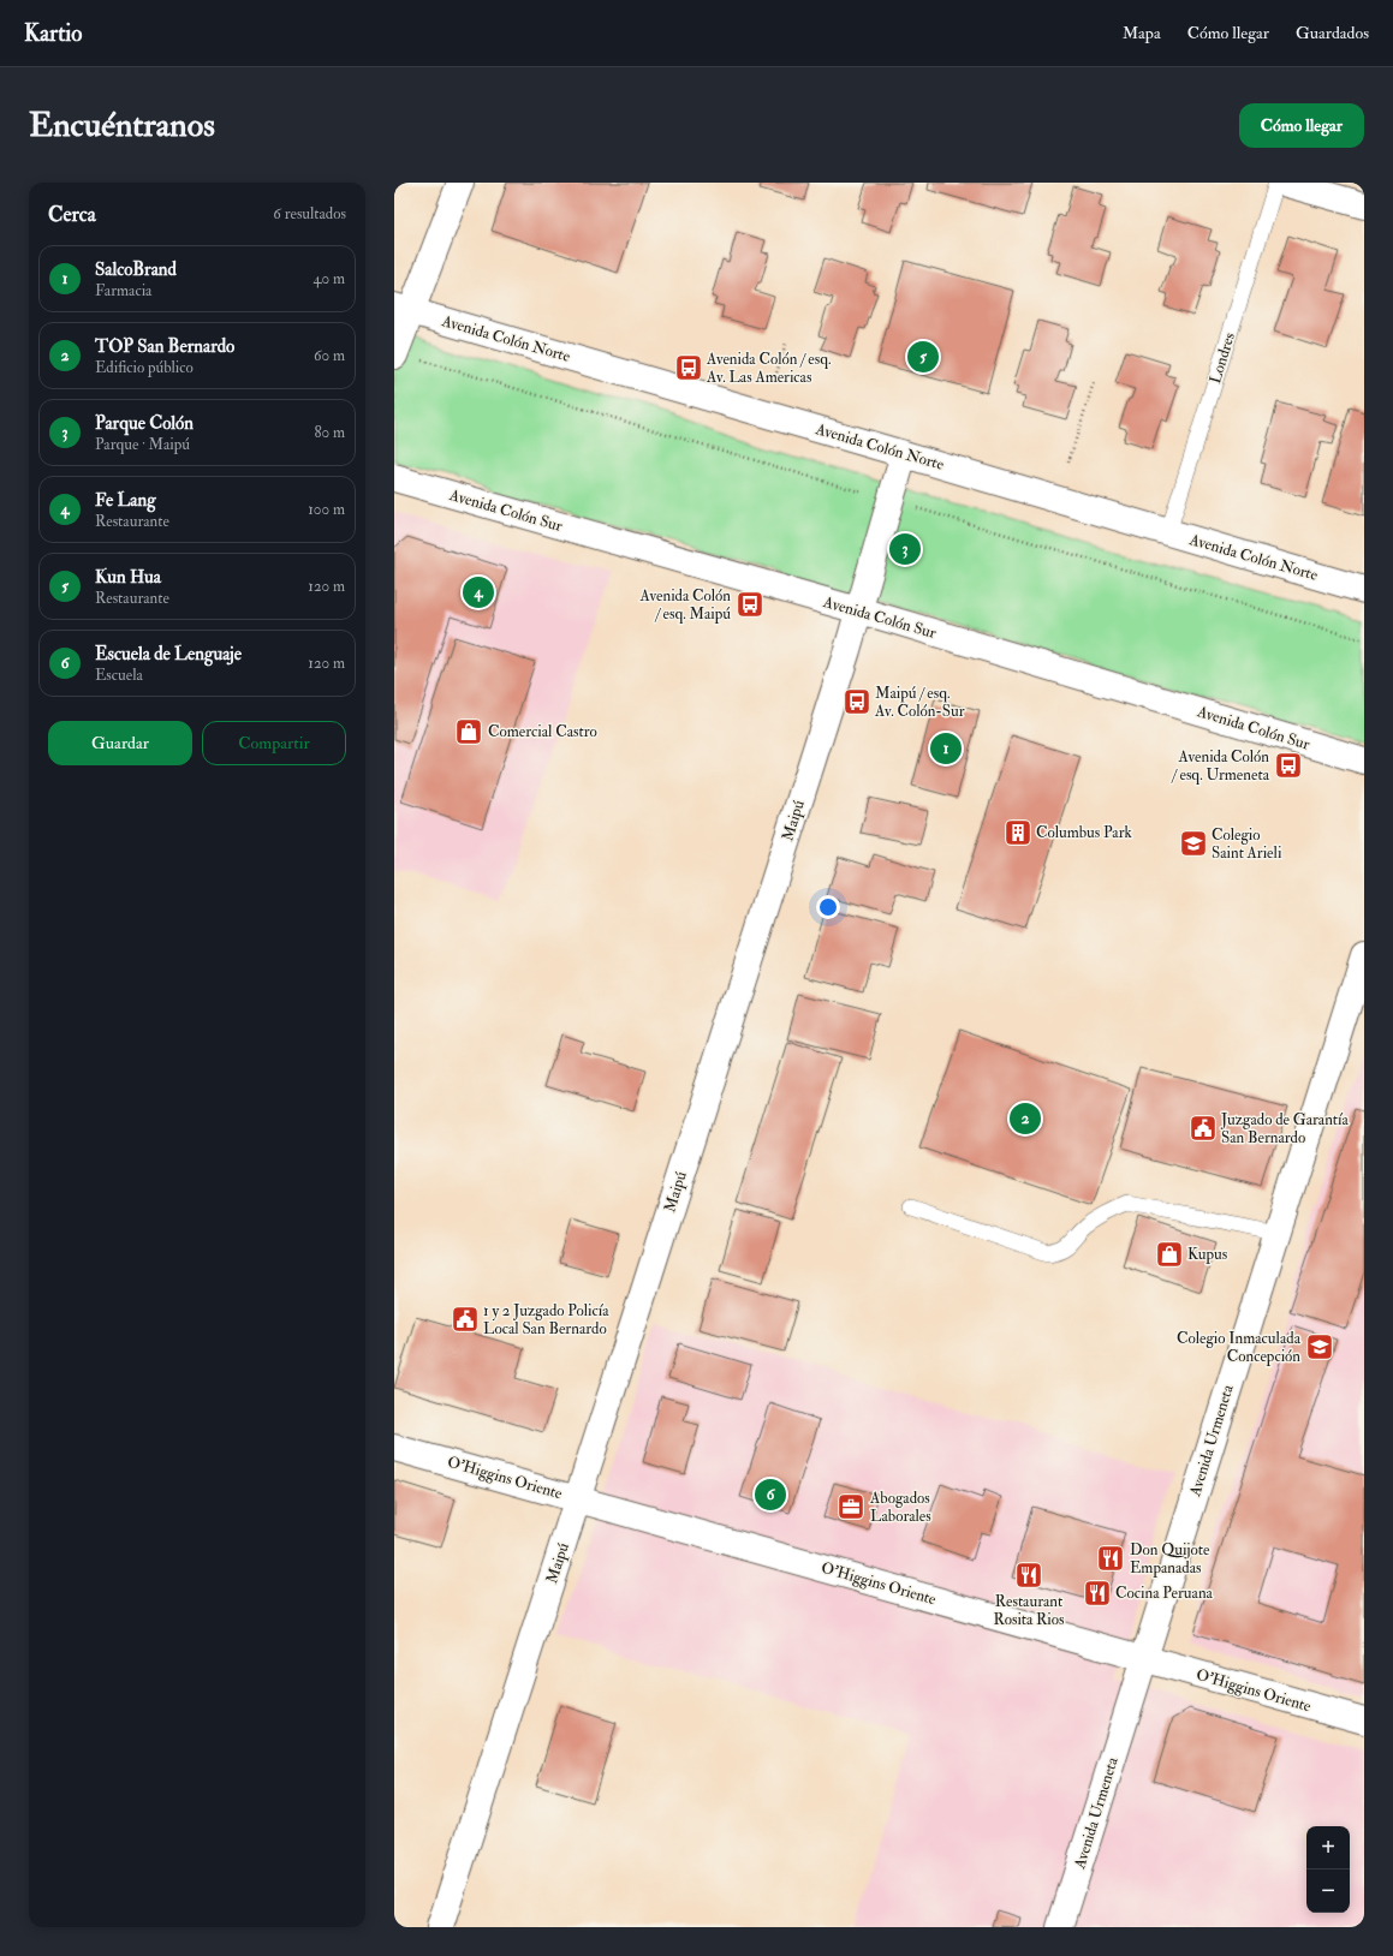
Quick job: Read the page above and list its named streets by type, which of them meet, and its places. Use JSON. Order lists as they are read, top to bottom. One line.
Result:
{"streets":{"main road":["Avenida Colón Norte","Avenida Colón Sur","Maipú","Avenida Urmeneta","O'Higgins Oriente"],"lane":["Londres"]},"crossings":[["Avenida Colón Norte","Londres"],["Avenida Colón Norte","Maipú"],["Avenida Colón Sur","Maipú"],["Maipú","O'Higgins Oriente"],["Avenida Urmeneta","O'Higgins Oriente"]],"places":{"bus stop":["Avenida Colón / esq. Av. Las Americas","Avenida Colón / esq. Maipú","Maipú / esq. Av. Colón-Sur","Avenida Colón / esq. Urmeneta"],"shop":["Comercial Castro","Kupus"],"building":["Columbus Park"],"school or university":["Colegio Saint Arieli","Colegio Inmaculada Concepción"],"public building":["Juzgado de Garantía San Bernardo","1 y 2 Juzgado Policía Local San Bernardo"],"office":["Abogados Laborales"],"restaurant":["Don Quijote Empanadas","Restaurant Rosita Rios","Cocina Peruana"]},"page":{"header":"Kartio","nav":["Mapa","Cómo llegar","Guardados"],"buttons":["Cómo llegar",["Guardar","Compartir"]],"title":"Encuéntranos","heading":["Cerca","6 resultados"],"list":[{"mark":"1","name":"SalcoBrand","note":"Farmacia","value":"40 m"},{"mark":"2","name":"TOP San Bernardo","note":"Edificio público","value":"60 m"},{"mark":"3","name":"Parque Colón","note":"Parque · Maipú","value":"80 m"},{"mark":"4","name":"Fe Lang","note":"Restaurante","value":"100 m"},{"mark":"5","name":"Kun Hua","note":"Restaurante","value":"120 m"},{"mark":"6","name":"Escuela de Lenguaje","note":"Escuela","value":"120 m"}],"pins":["5","3","4","1","2","6"],"map_buttons":["+","−"]}}
